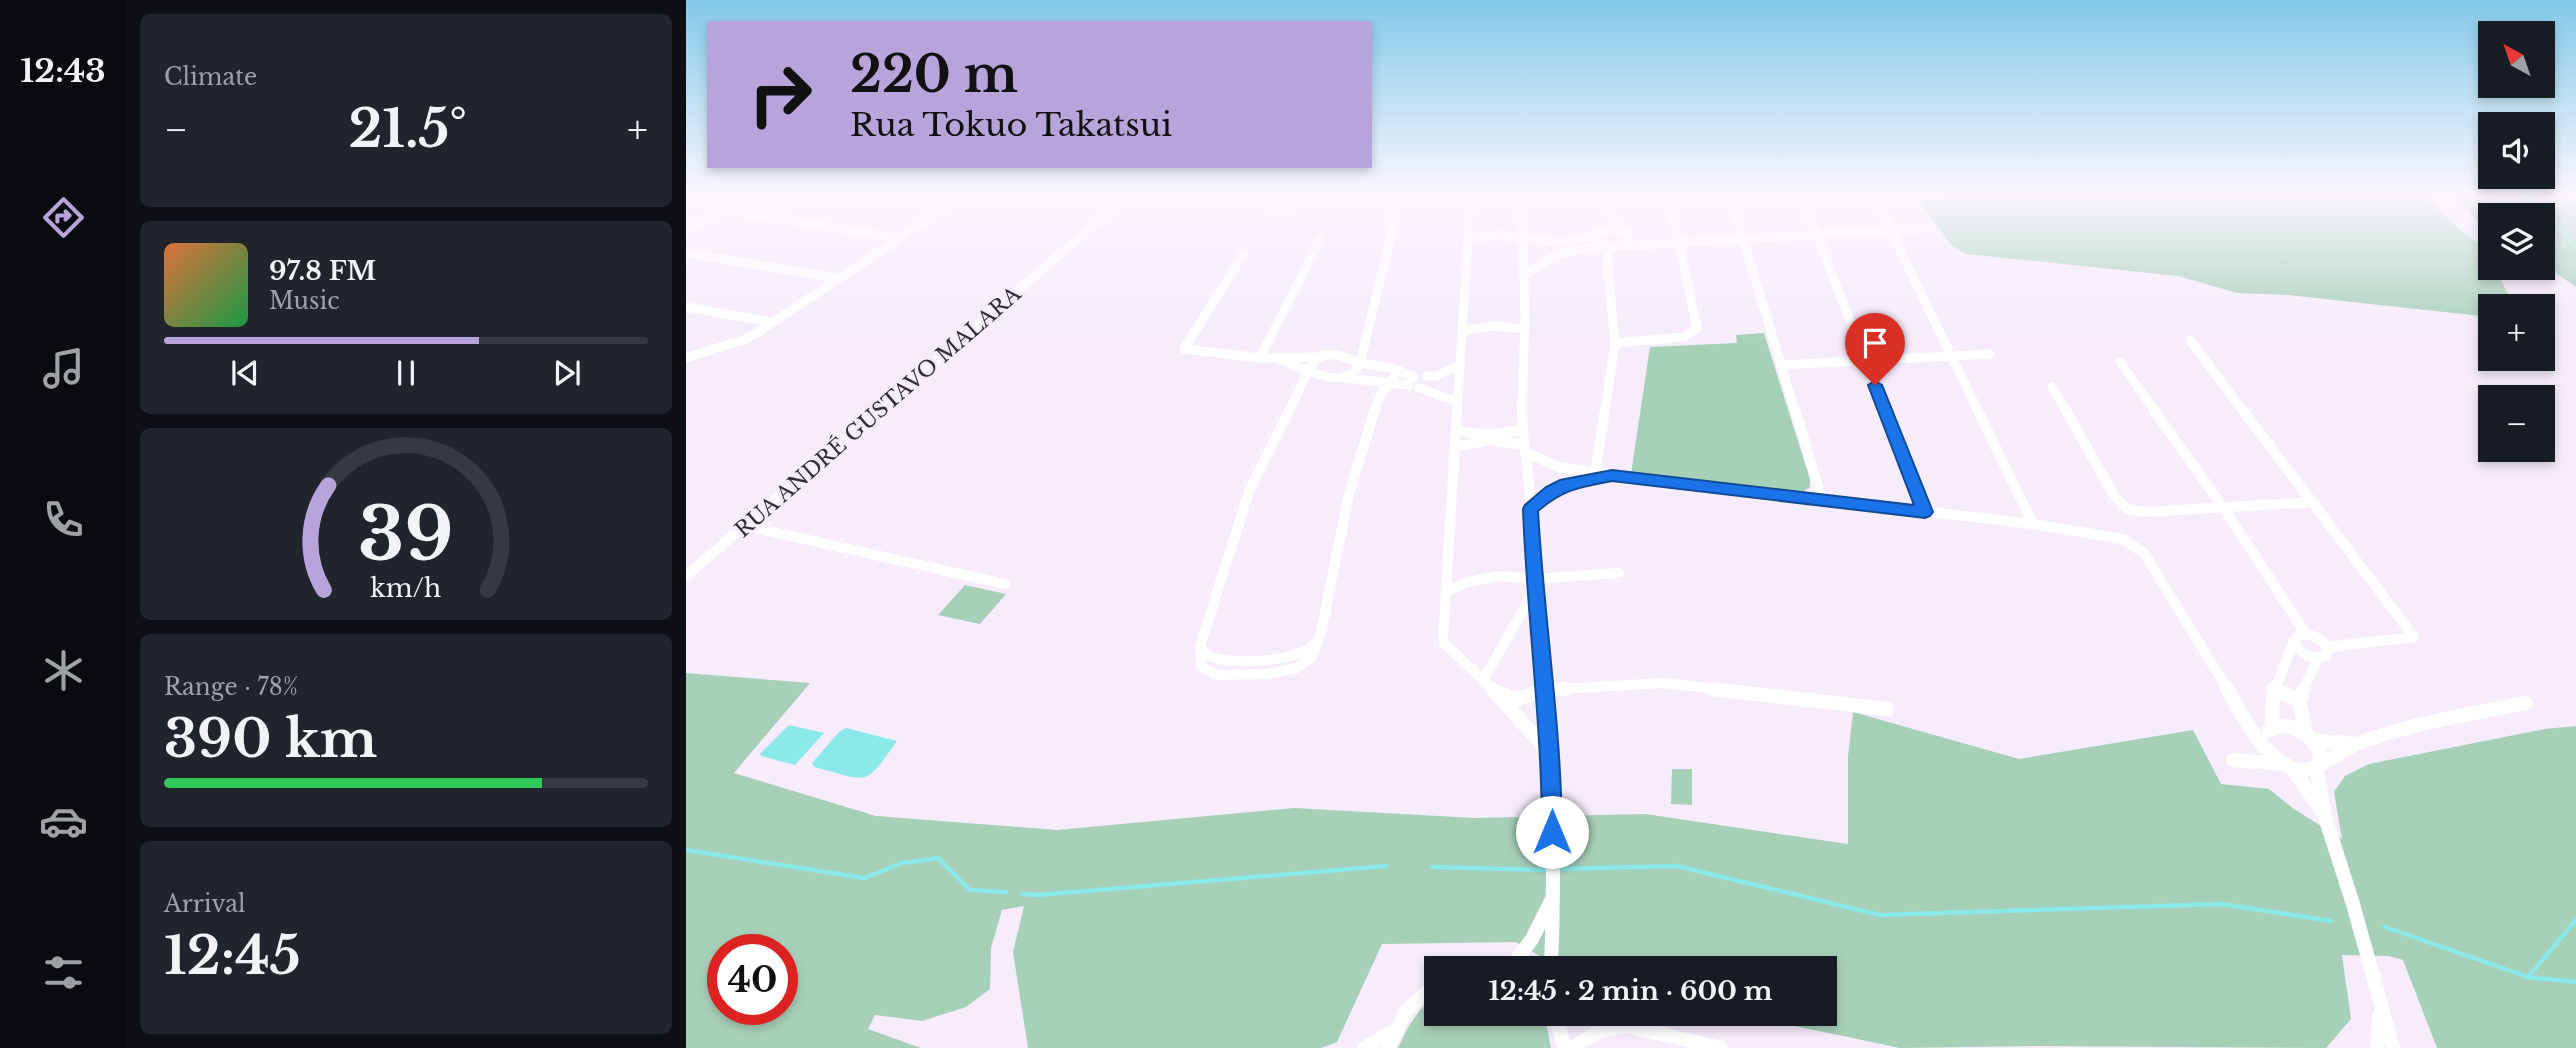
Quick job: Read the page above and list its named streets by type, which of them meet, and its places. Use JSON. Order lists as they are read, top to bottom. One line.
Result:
{"streets":{"street":["RUA ANDRÉ GUSTAVO MALARA"]},"north":"top left","page":{"tabs":"12:43","tile":["Climate",["Range · 78%","390 km"],["Arrival","12:45"]],"map_buttons":["+","−"],"turn":["220 m","Rua Tokuo Takatsui"],"heat":["−","21.5°","+"],"song":["97.8 FM","Music"],"limit":"40","trip":"12:45 · 2 min · 600 m","gauge":["39","km/h"]}}
